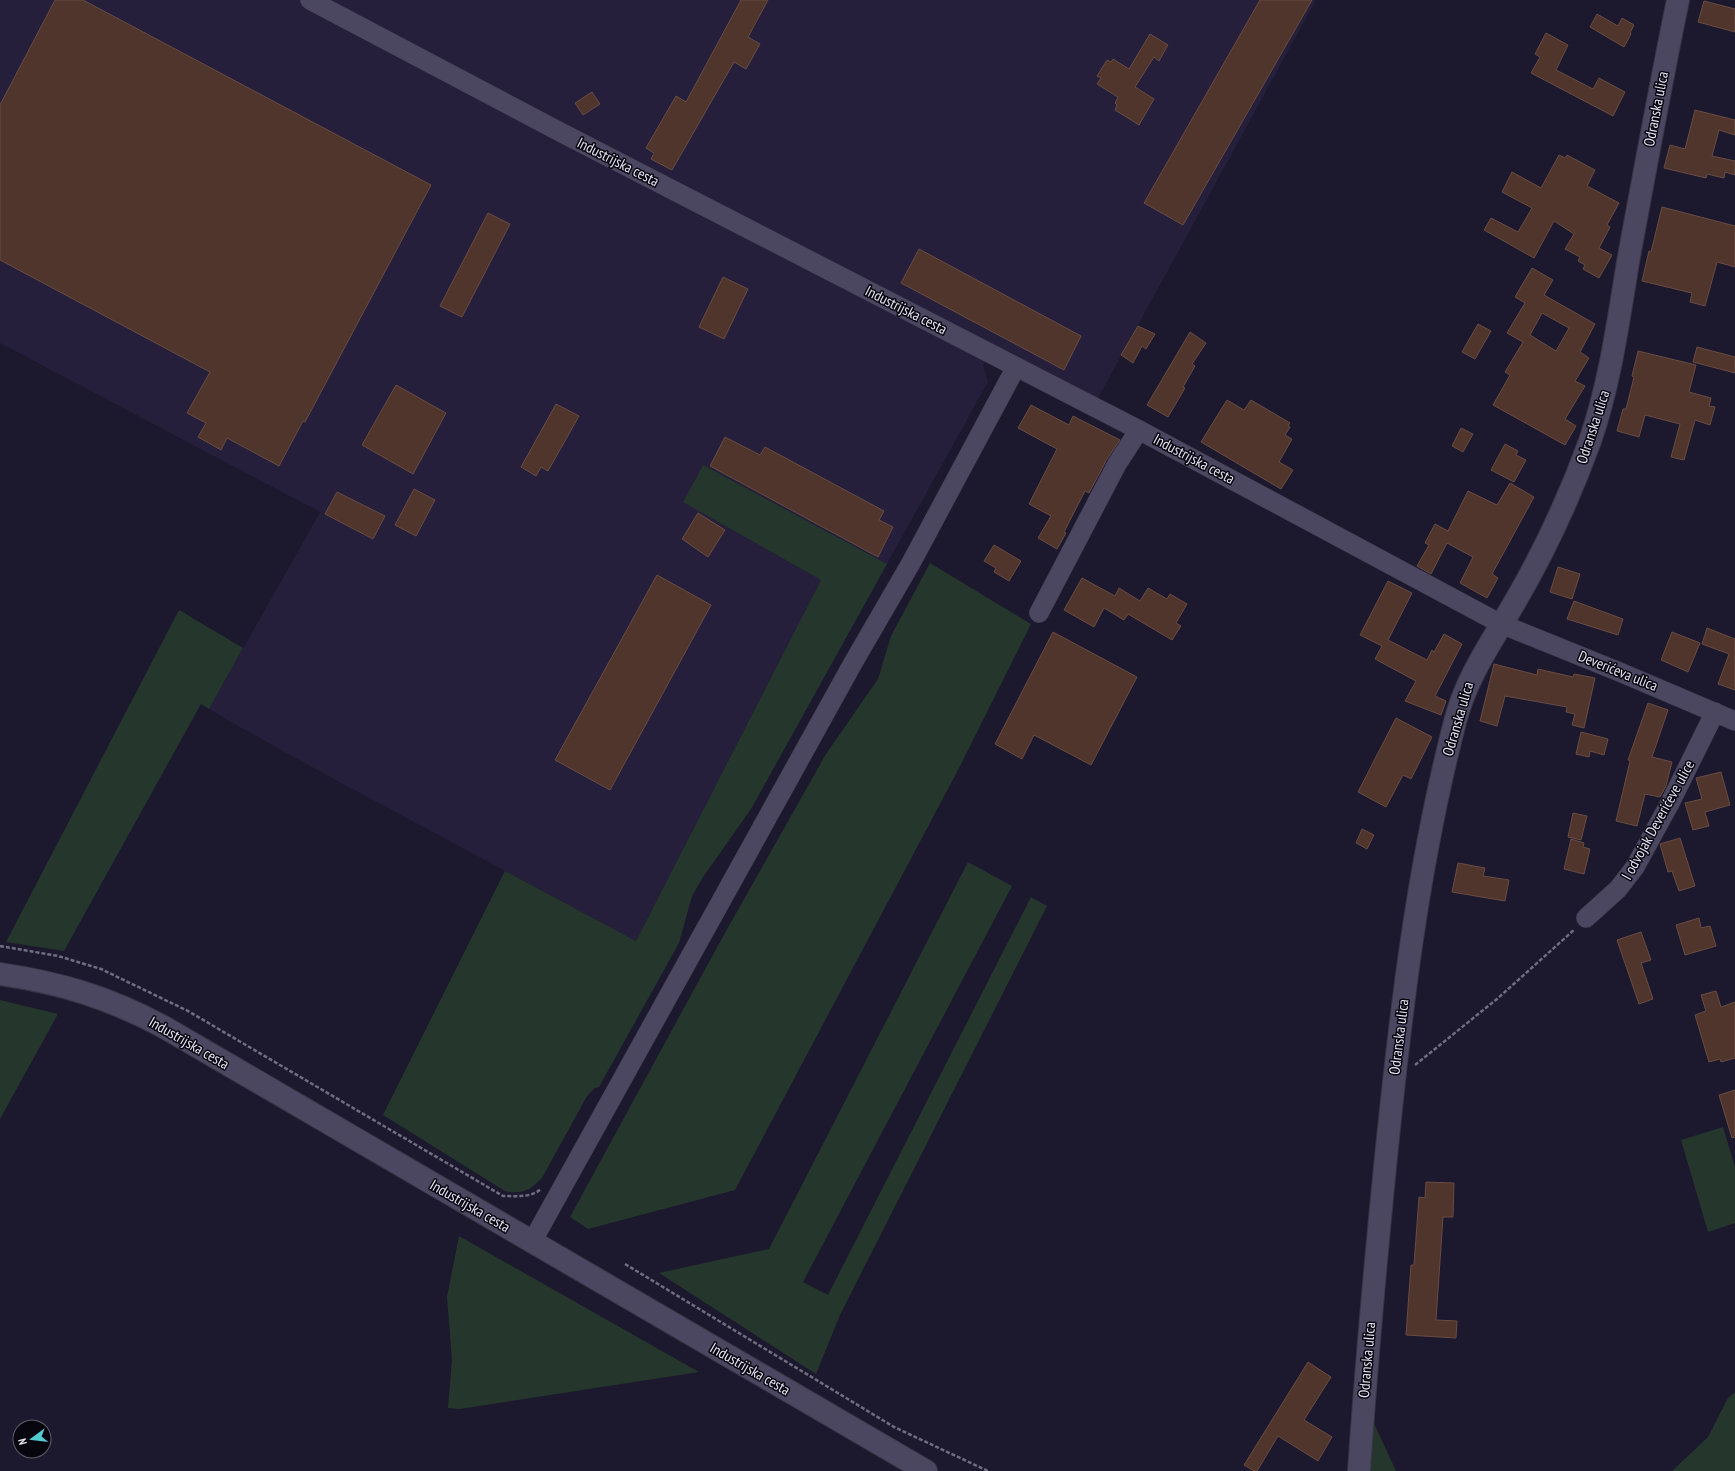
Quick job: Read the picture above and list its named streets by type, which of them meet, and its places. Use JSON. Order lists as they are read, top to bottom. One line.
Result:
{"streets":{"main road":["Odranska ulica","Industrijska cesta"],"street":["Deverićeva ulica","I odvojak Deverićeve ulice"]},"crossings":[["Odranska ulica","Industrijska cesta"],["Odranska ulica","Deverićeva ulica"],["Industrijska cesta","Deverićeva ulica"],["Deverićeva ulica","I odvojak Deverićeve ulice"]],"north":"left"}
